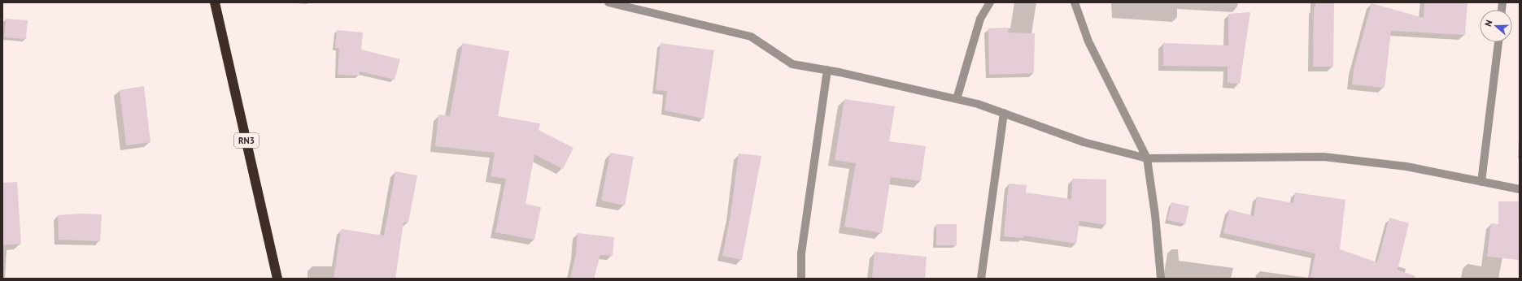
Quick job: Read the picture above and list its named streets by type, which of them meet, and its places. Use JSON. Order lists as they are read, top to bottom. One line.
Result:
{"streets":{"highway":["RN3"]},"north":"left"}
